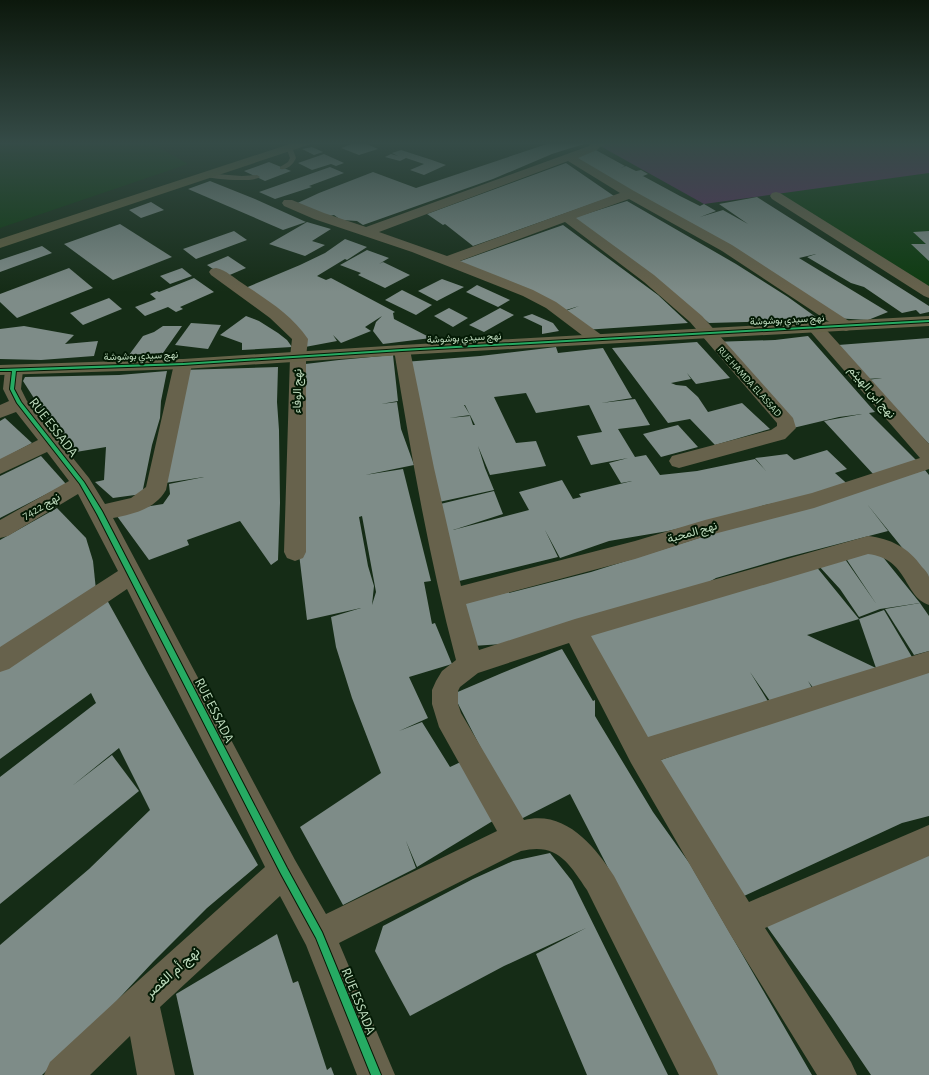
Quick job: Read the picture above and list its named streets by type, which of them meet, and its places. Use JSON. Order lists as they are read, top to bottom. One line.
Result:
{"streets":{"street":["نهج سيدي بوشوشة","RUE HAMDA EL ASSAD","نهج الوفاء","نهج ابن الهيثم","RUE ESSADA","نهج 7422","نهج المحبة","نهج أم القصر"]},"crossings":[["نهج سيدي بوشوشة","RUE HAMDA EL ASSAD"],["نهج سيدي بوشوشة","نهج الوفاء"],["نهج سيدي بوشوشة","نهج ابن الهيثم"],["نهج سيدي بوشوشة","RUE ESSADA"],["نهج ابن الهيثم","نهج المحبة"],["RUE ESSADA","نهج 7422"],["RUE ESSADA","نهج أم القصر"]]}
